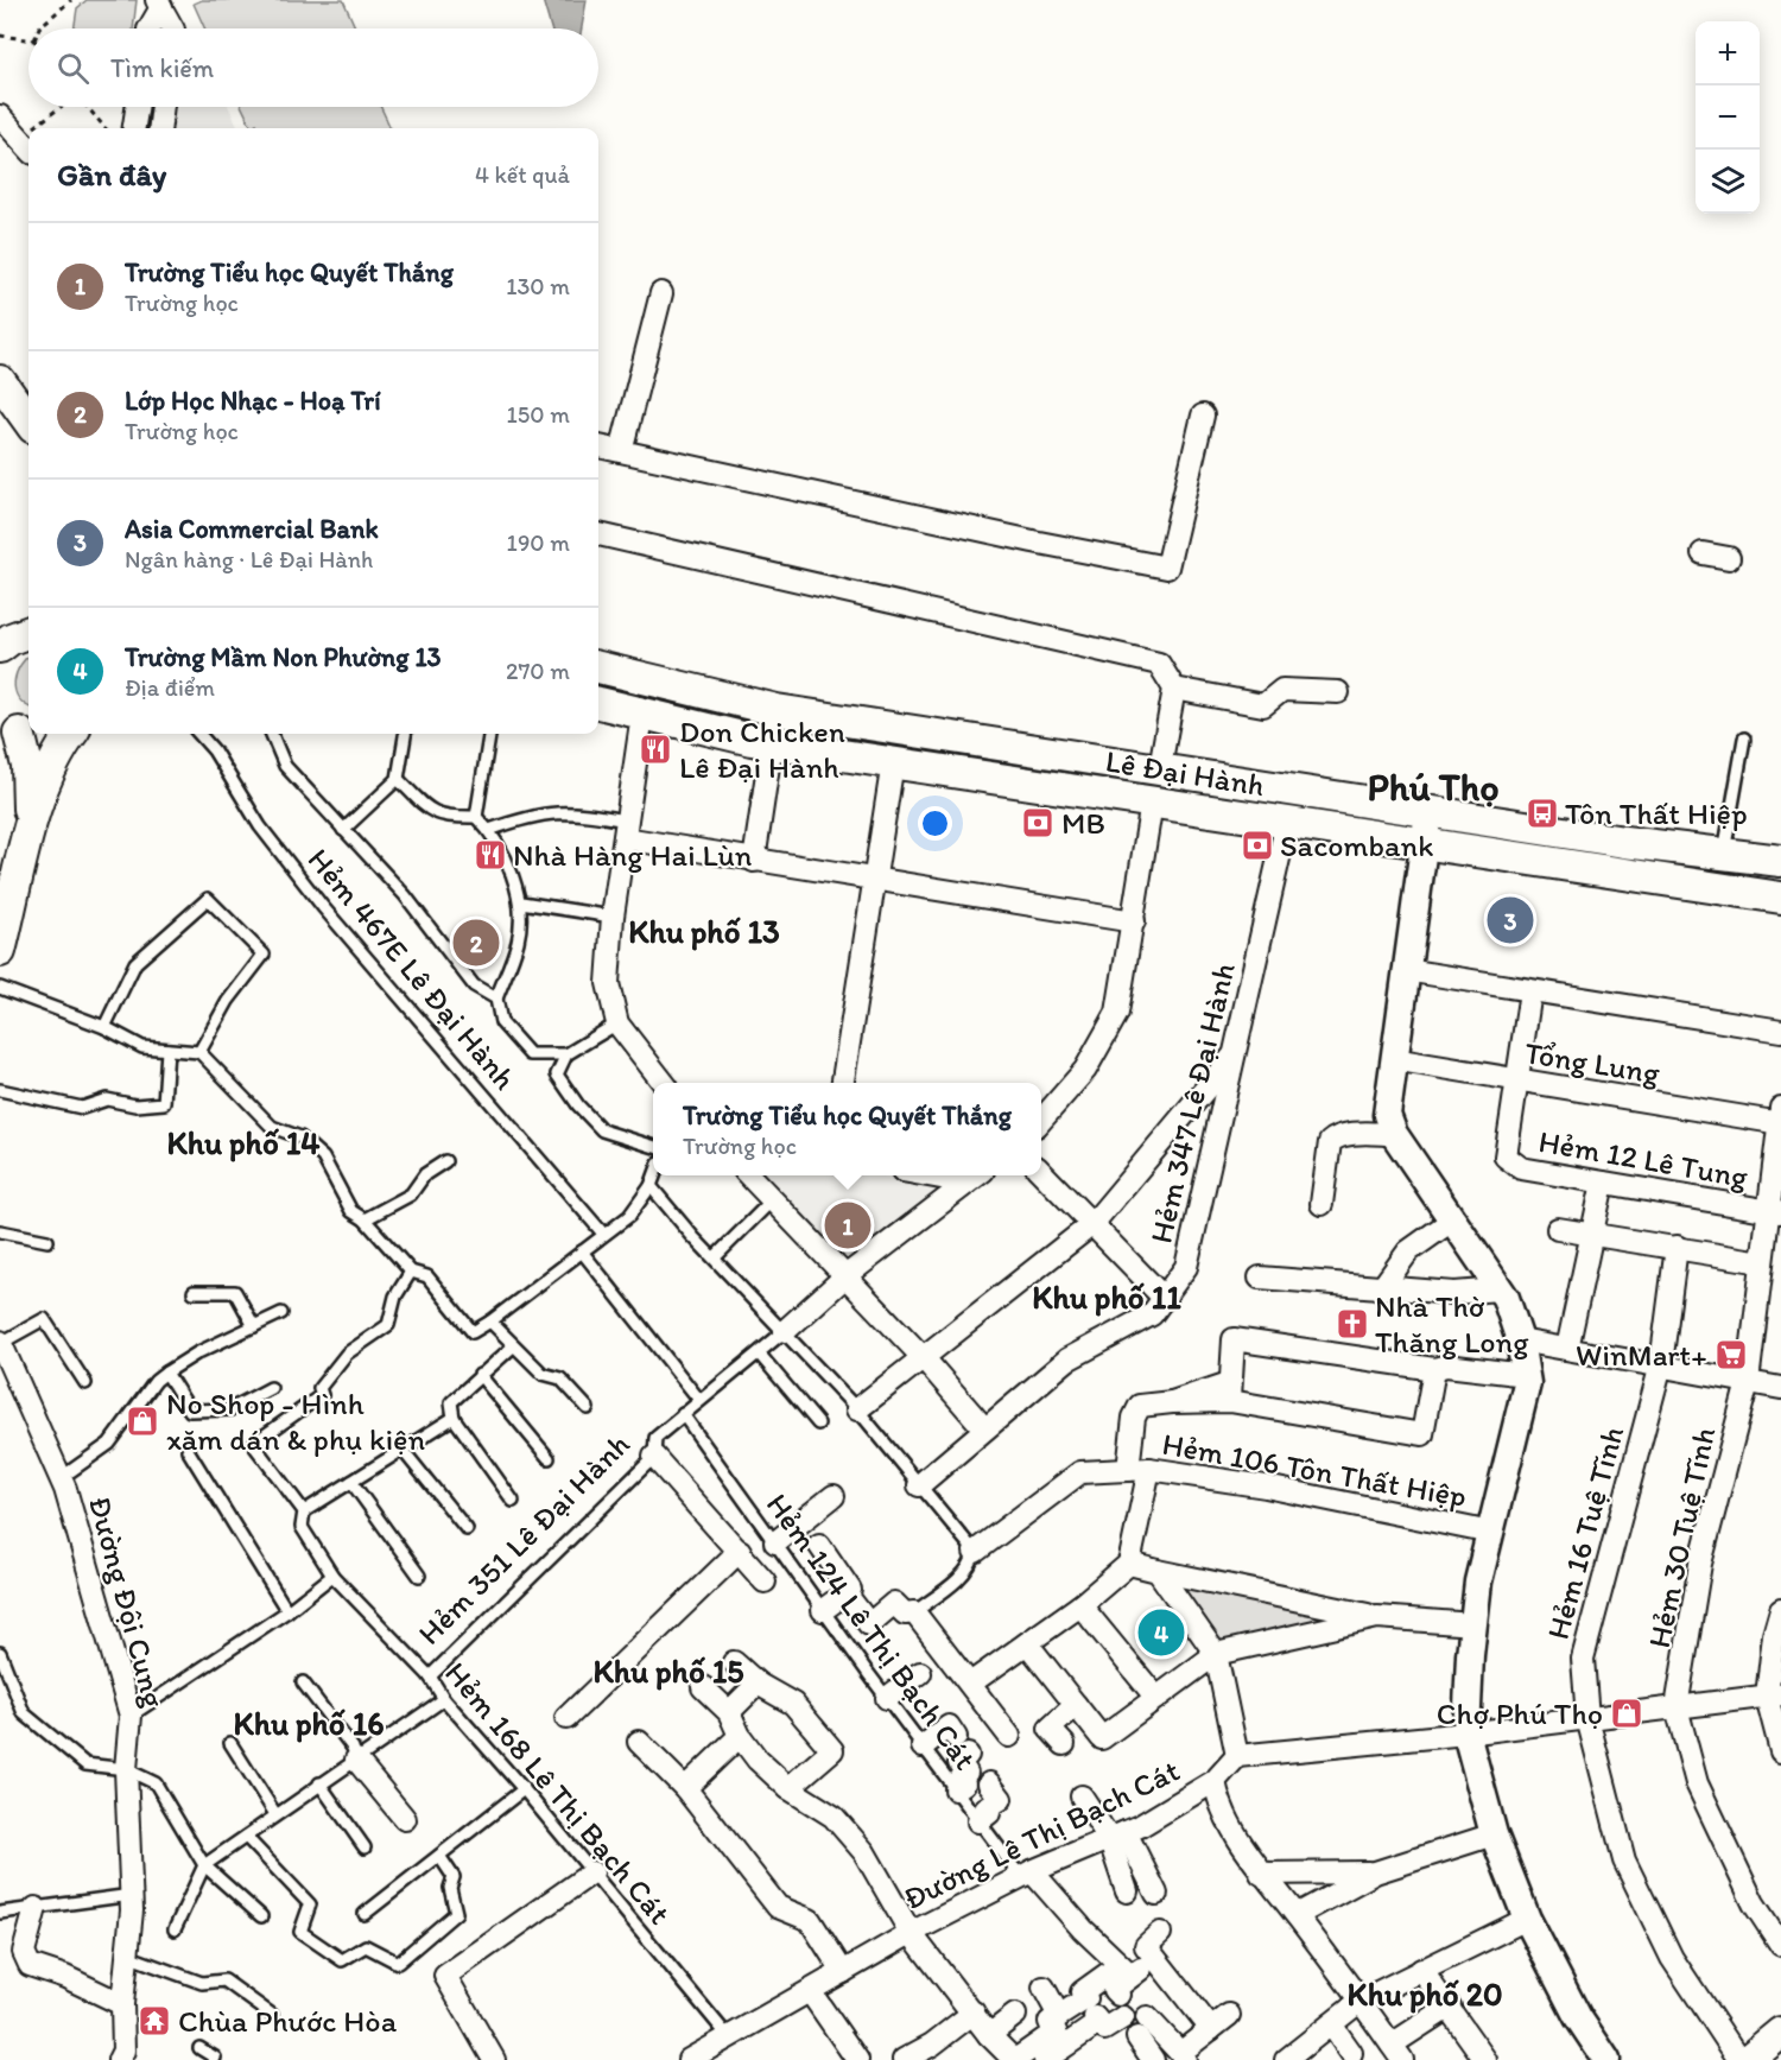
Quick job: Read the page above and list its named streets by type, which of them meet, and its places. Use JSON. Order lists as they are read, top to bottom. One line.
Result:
{"streets":{"main road":["Lê Đại Hành"],"street":["Tổng Lung","Hẻm 347 Lê Đại Hành","Hẻm 12 Lê Tung","Hẻm 106 Tôn Thất Hiệp","Hẻm 16 Tuệ Tĩnh","Hẻm 30 Tuệ Tĩnh","Hẻm 351 Lê Đại Hành","Đường Đội Cung","Đường Lê Thị Bạch Cát"],"lane":["Hẻm 467E Lê Đại Hành","Hẻm 124 Lê Thị Bạch Cát","Hẻm 168 Lê Thị Bạch Cát"]},"crossings":[["Lê Đại Hành","Hẻm 347 Lê Đại Hành"],["Tổng Lung","Hẻm 12 Lê Tung"],["Tổng Lung","Hẻm 30 Tuệ Tĩnh"],["Hẻm 12 Lê Tung","Hẻm 30 Tuệ Tĩnh"],["Hẻm 351 Lê Đại Hành","Hẻm 124 Lê Thị Bạch Cát"],["Hẻm 351 Lê Đại Hành","Hẻm 168 Lê Thị Bạch Cát"],["Hẻm 124 Lê Thị Bạch Cát","Đường Lê Thị Bạch Cát"],["Hẻm 168 Lê Thị Bạch Cát","Đường Lê Thị Bạch Cát"]],"districts":["Phú Thọ","Khu phố 13","Khu phố 14","Khu phố 11","Khu phố 15","Khu phố 16","Khu phố 20"],"places":{"restaurant":["Don Chicken Lê Đại Hành","Nhà Hàng Hai Lùn"],"bus stop":["Tôn Thất Hiệp"],"bank":["MB","Sacombank"],"church":["Nhà Thờ Thăng Long"],"supermarket":["WinMart+"],"shop":["No Shop - Hình xăm dán & phụ kiện","Chợ Phú Thọ"],"temple":["Chùa Phước Hòa"]},"page":{"map_buttons":["+","−"],"search":"Tìm kiếm","heading":["Gần đây","4 kết quả"],"list":[{"mark":"1","name":"Trường Tiểu học Quyết Thắng","note":"Trường học","value":"130 m"},{"mark":"2","name":"Lớp Học Nhạc - Hoạ Trí","note":"Trường học","value":"150 m"},{"mark":"3","name":"Asia Commercial Bank","note":"Ngân hàng · Lê Đại Hành","value":"190 m"},{"mark":"4","name":"Trường Mầm Non Phường 13","note":"Địa điểm","value":"270 m"}],"pins":["3","2","1","4"],"popup":["Trường Tiểu học Quyết Thắng","Trường học"]}}
